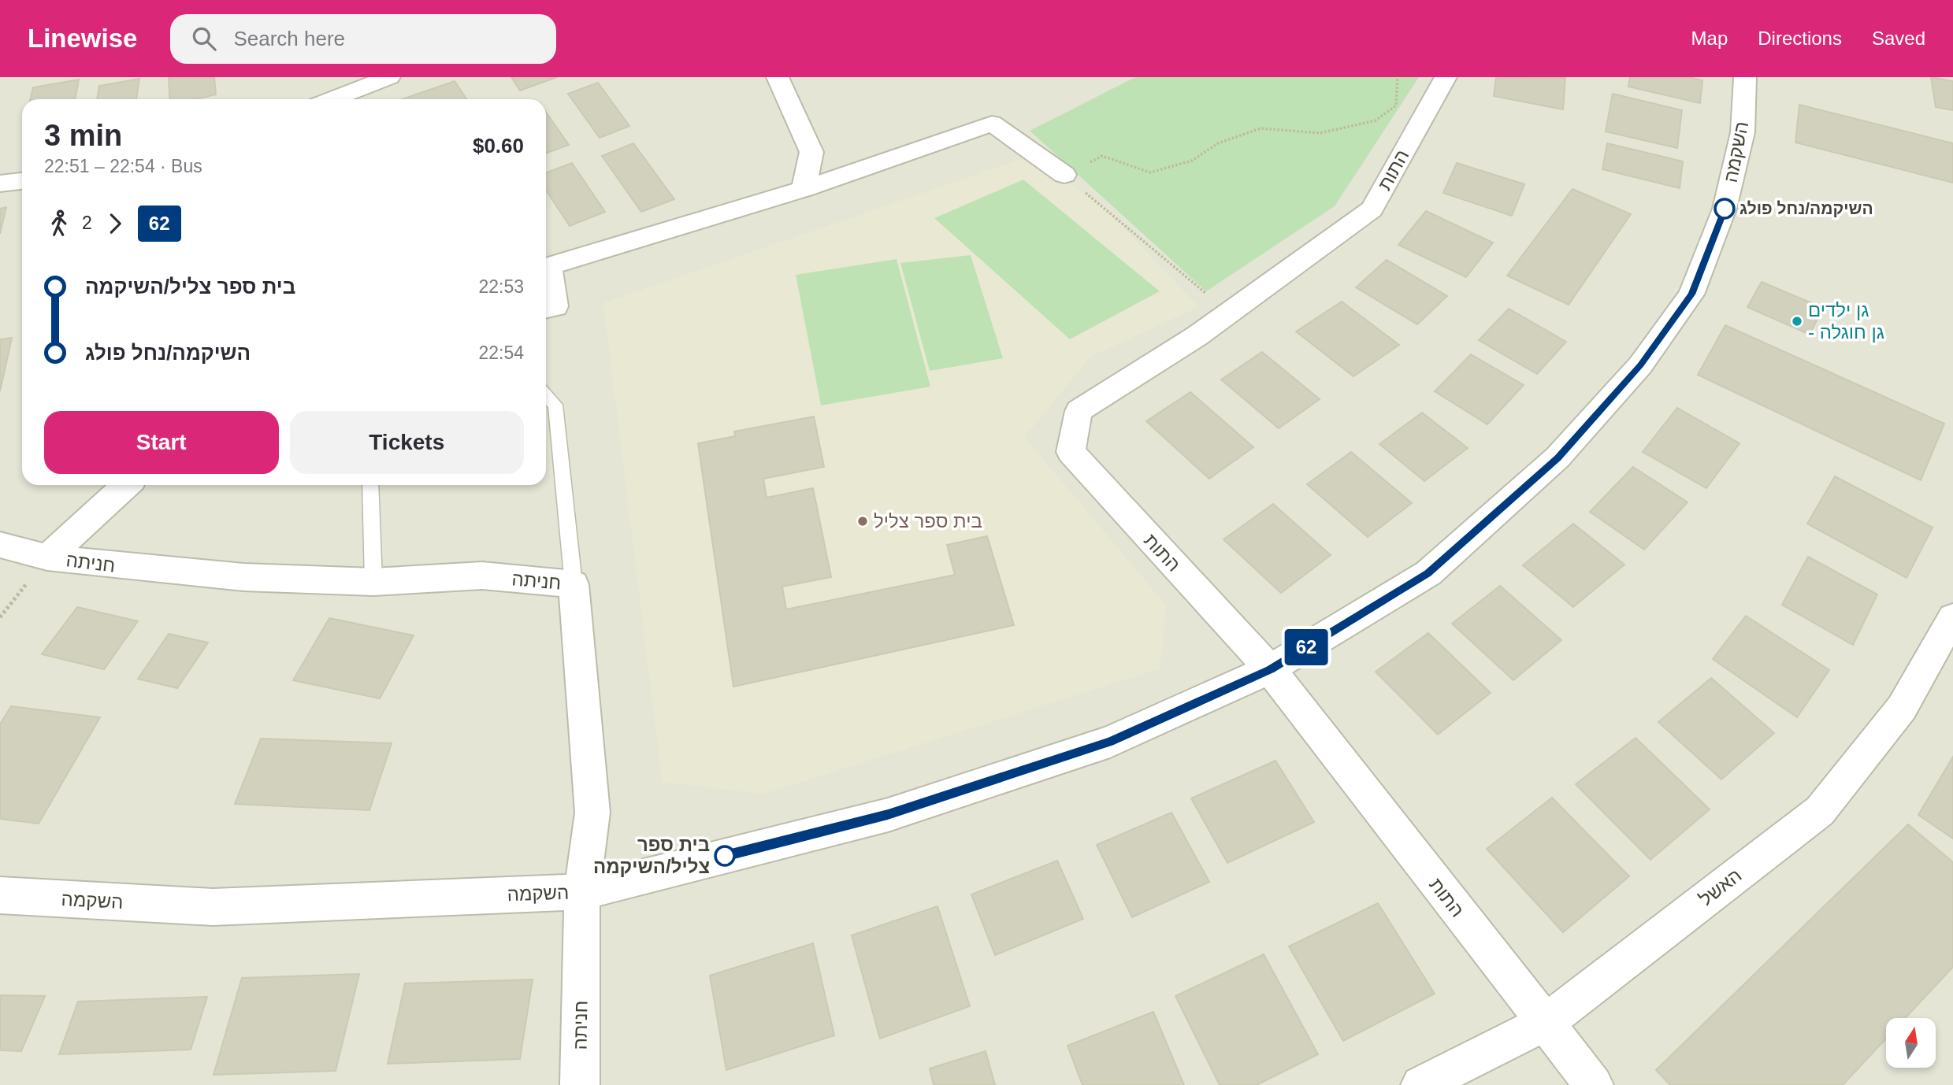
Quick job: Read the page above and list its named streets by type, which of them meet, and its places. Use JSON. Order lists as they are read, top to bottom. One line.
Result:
{"streets":{"street":["השקמה","התות","חניתה","האשל"]},"crossings":[["השקמה","התות"],["השקמה","חניתה"],["התות","האשל"]],"places":["השיקמה/נחל פולג","גן ילדים - גן חוגלה","בית ספר צליל","בית ספר צליל/השיקמה"],"lines":["bus line 62"],"north":"top","page":{"header":"Linewise","search":"Search here","nav":["Map","Directions","Saved"],"on_map":"62","heading":["3 min","22:51 – 22:54 · Bus","$0.60"],"legs":["2","62"],"list":[{"name":"בית ספר צליל/השיקמה","value":"22:53"},{"name":"השיקמה/נחל פולג","value":"22:54"}],"buttons":["Start","Tickets"]}}
